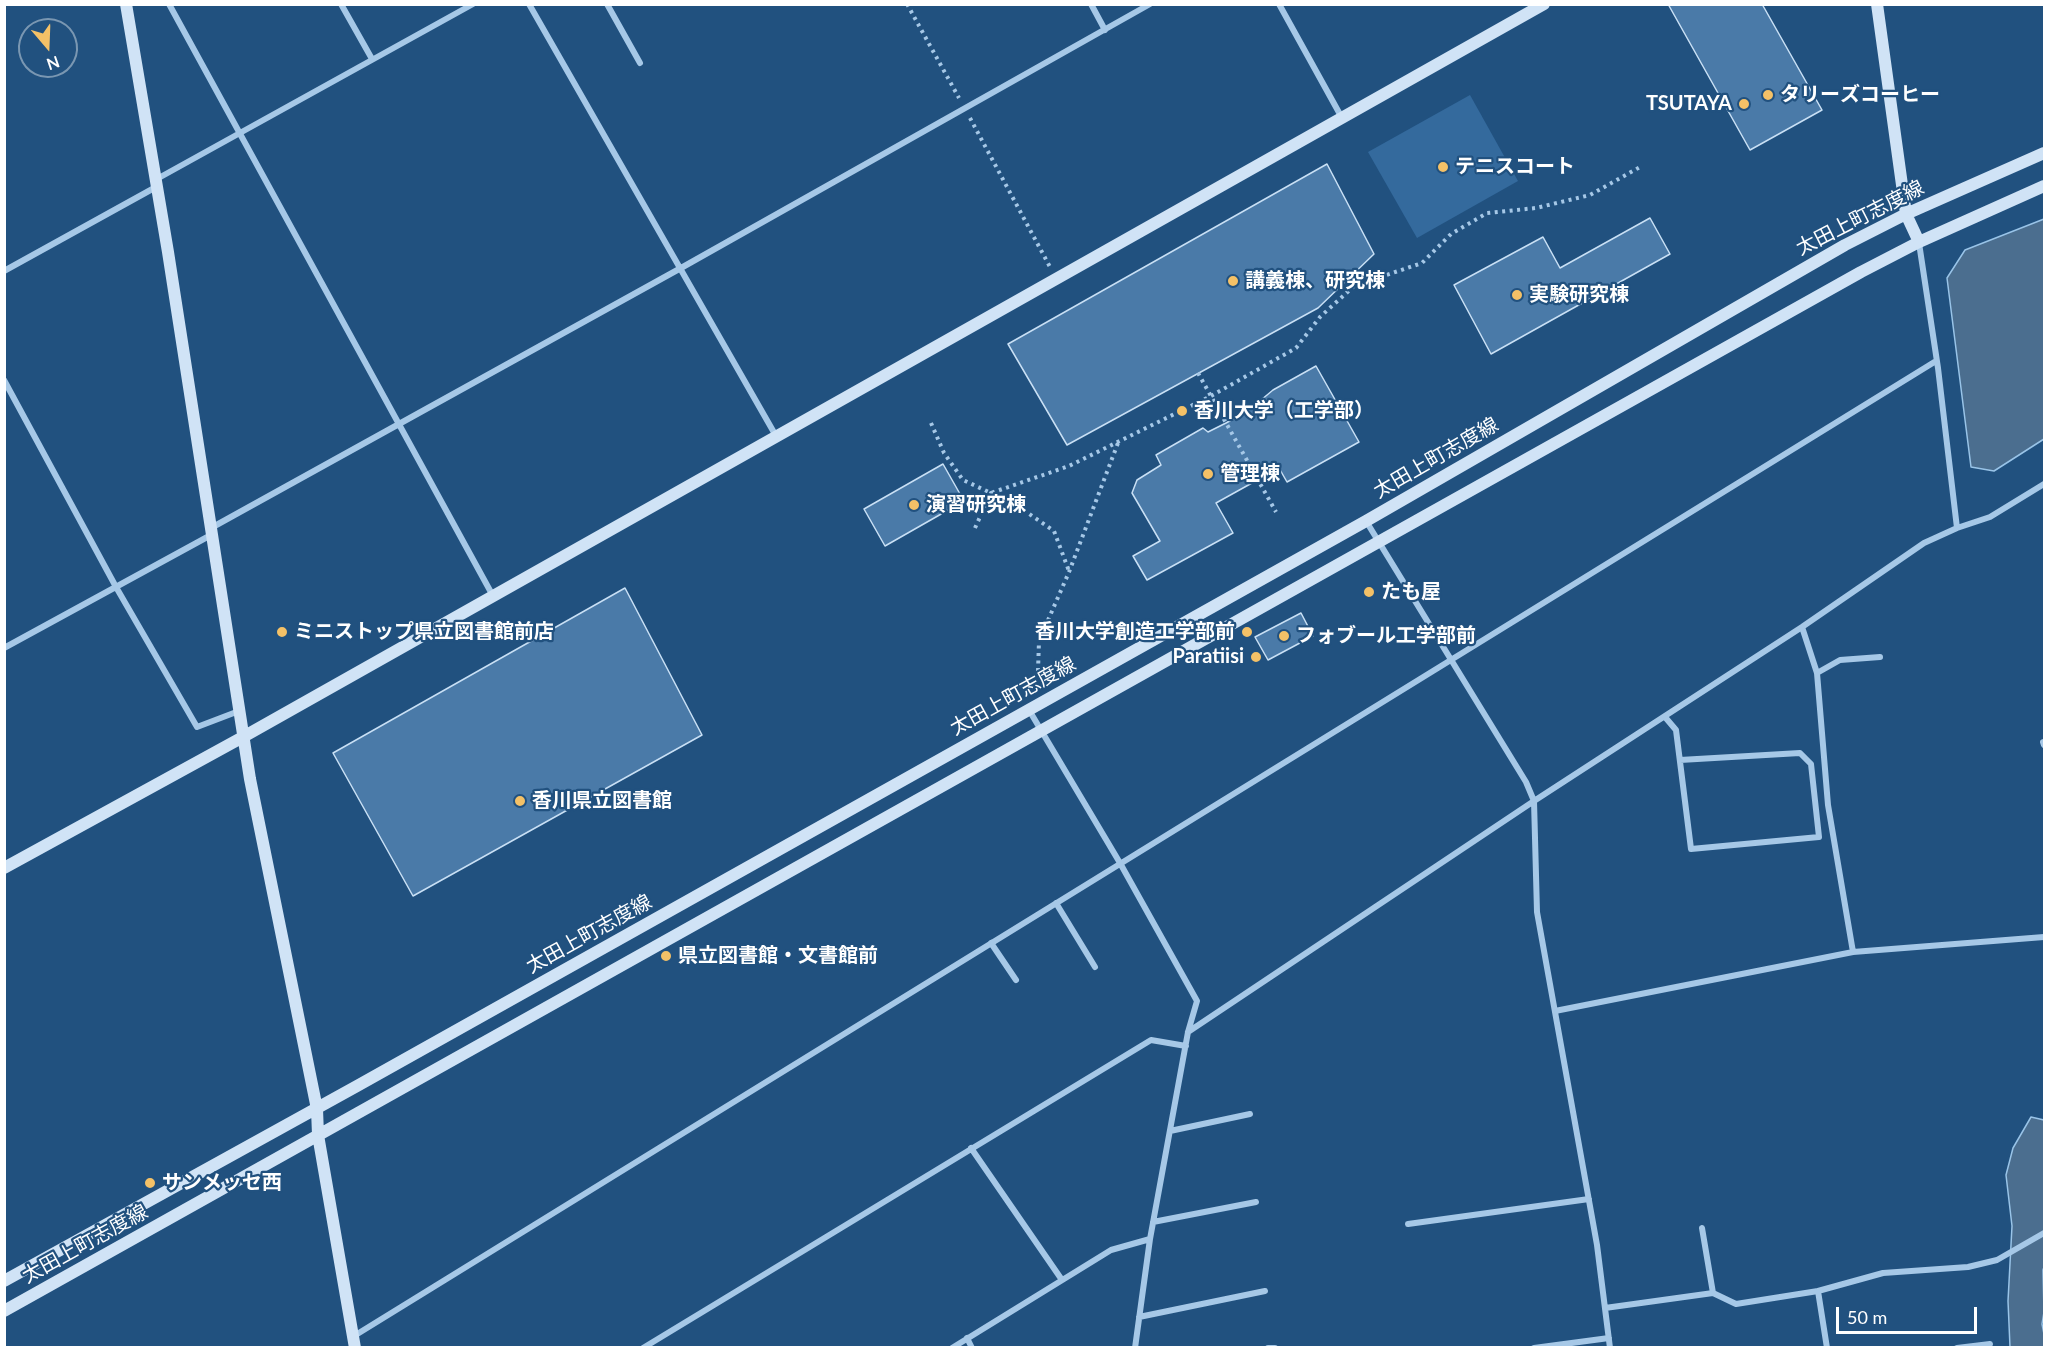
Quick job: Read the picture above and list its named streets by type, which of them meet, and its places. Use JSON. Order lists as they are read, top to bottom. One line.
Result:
{"streets":{"main road":["太田上町志度線"]},"places":["タリーズコーヒー","TSUTAYA","テニスコート","講義棟、研究棟","実験研究棟","香川大学（工学部）","管理棟","演習研究棟","たも屋","ミニストップ県立図書館前店","香川大学創造工学部前","フォブール工学部前","Paratiisi","香川県立図書館","県立図書館・文書館前","サンメッセ西"],"scale_bar":"50 m","north":"bottom"}
